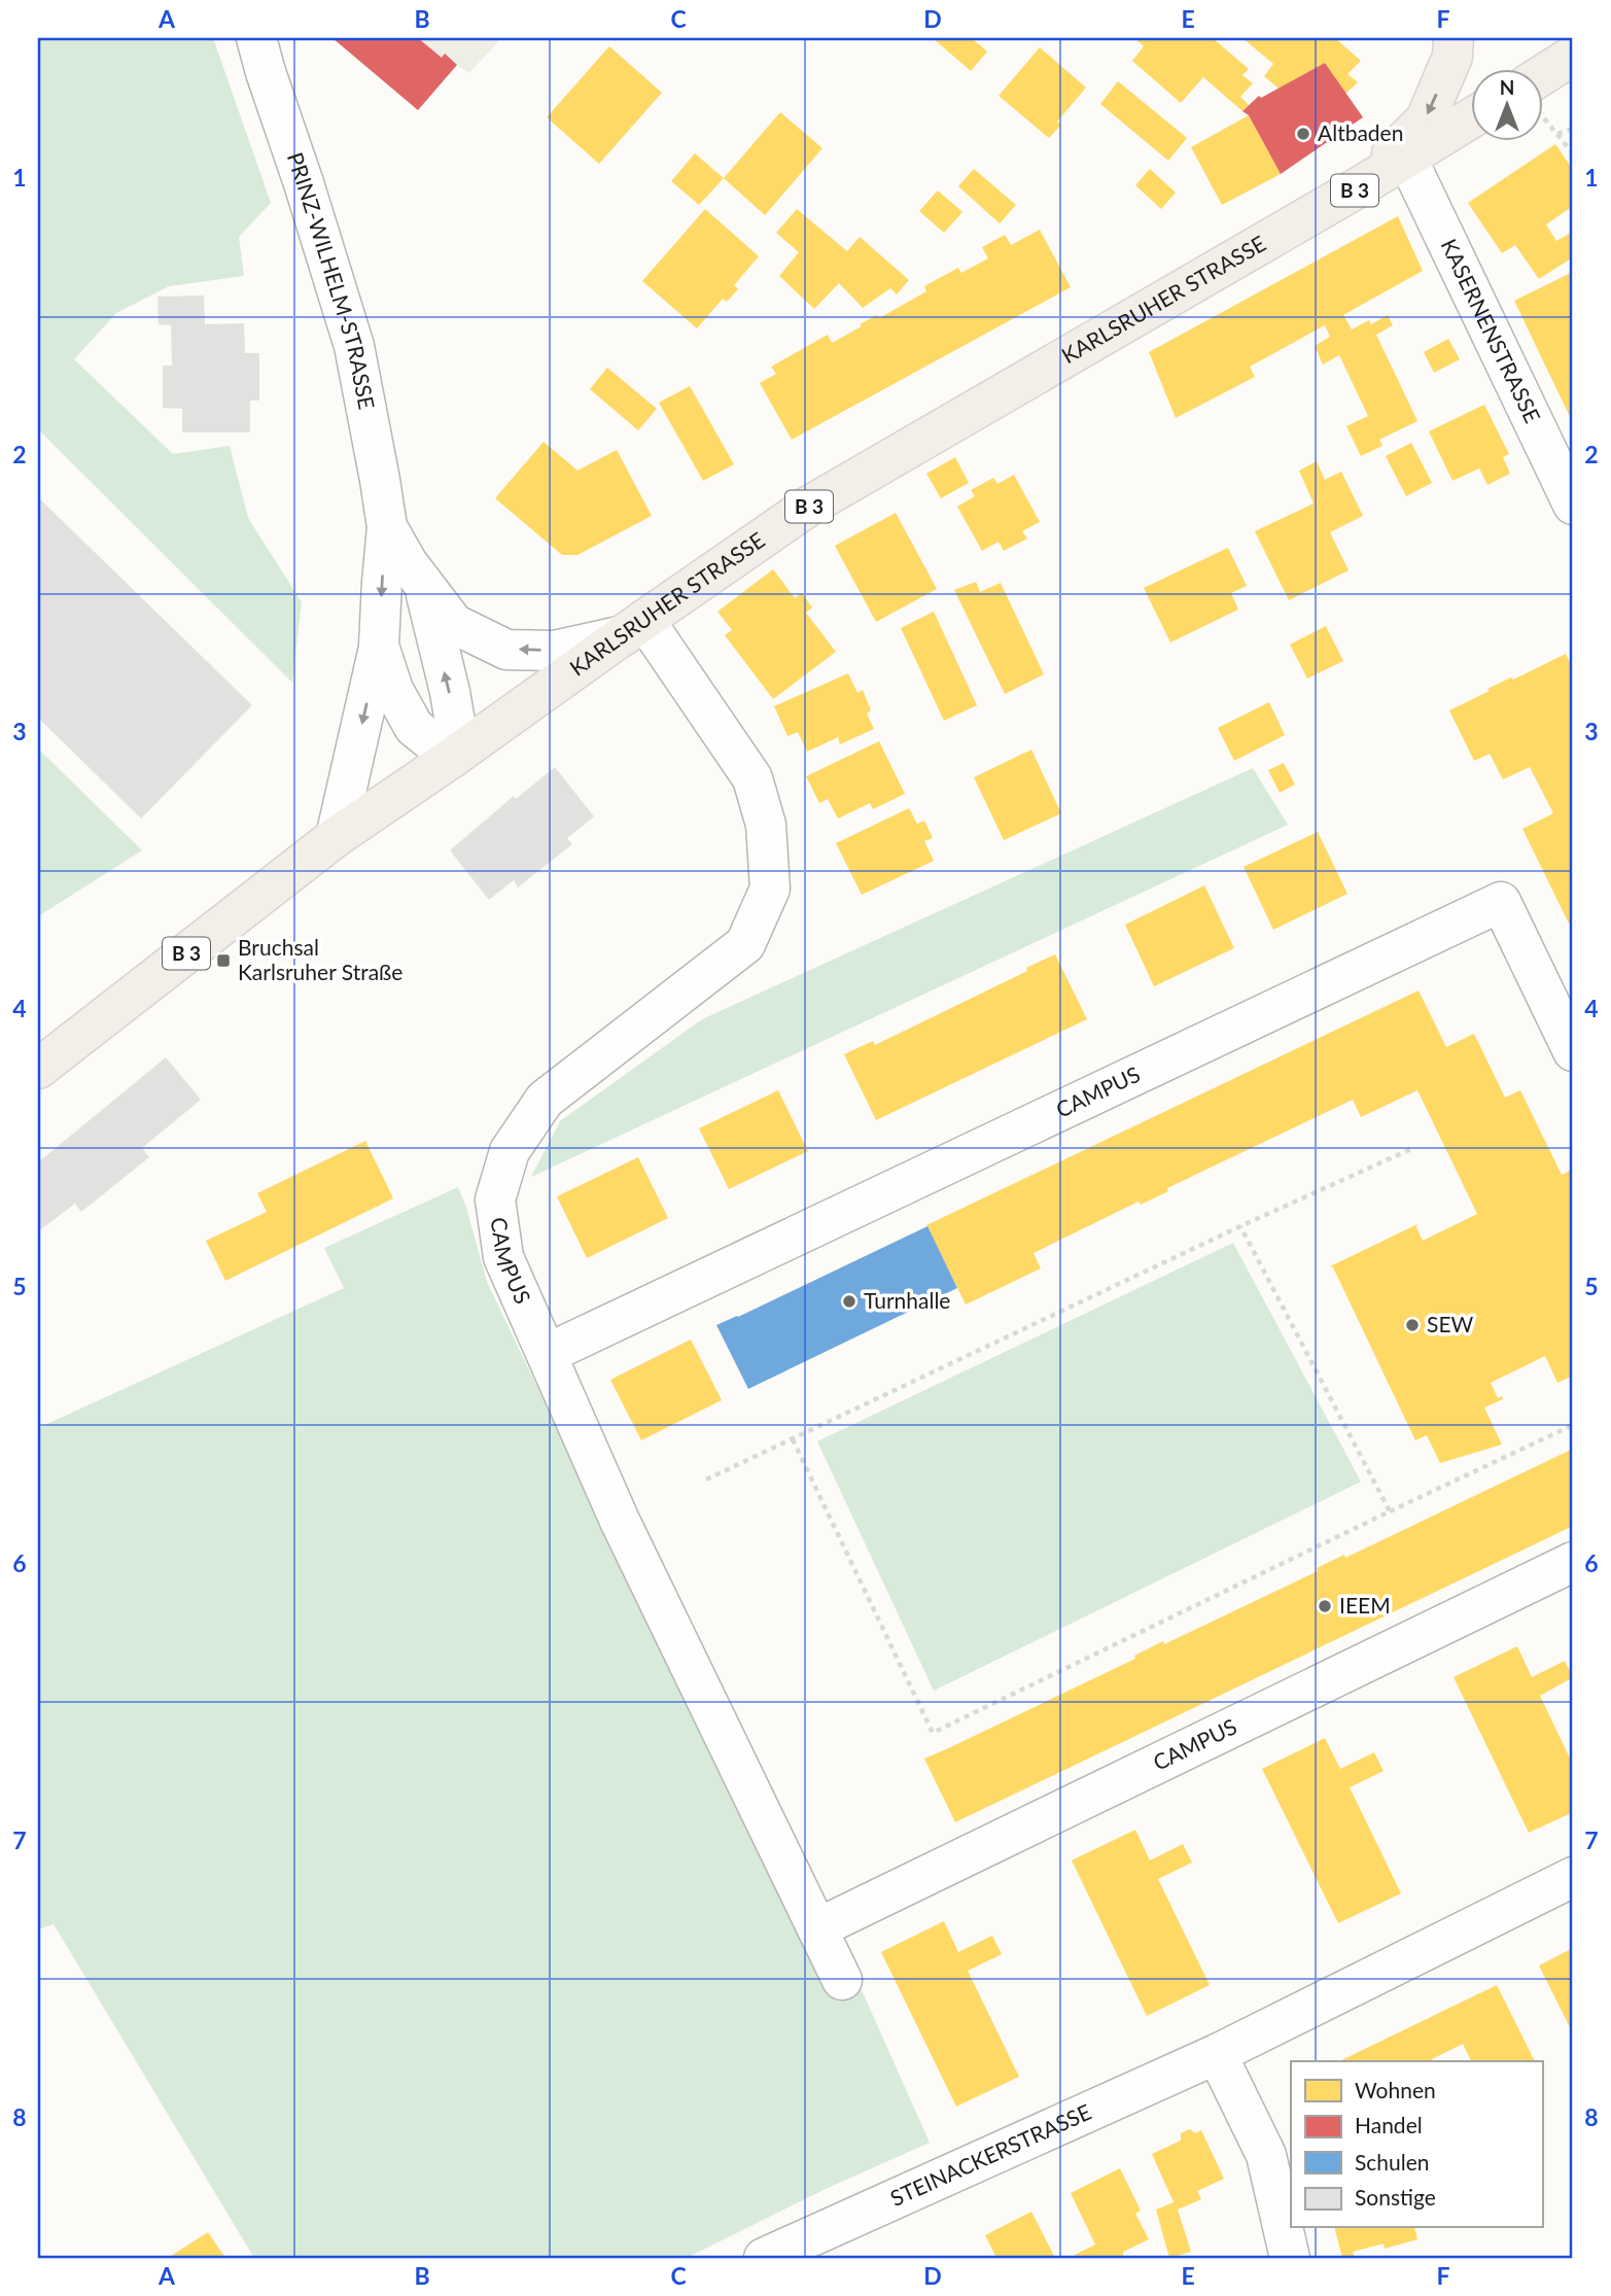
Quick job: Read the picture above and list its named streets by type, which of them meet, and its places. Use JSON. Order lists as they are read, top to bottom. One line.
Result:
{"streets":{"main road":["B 3","KARLSRUHER STRASSE"],"street":["PRINZ-WILHELM-STRASSE","KASERNENSTRASSE","CAMPUS","STEINACKERSTRASSE"]},"crossings":[["PRINZ-WILHELM-STRASSE","KARLSRUHER STRASSE"],["KARLSRUHER STRASSE","KASERNENSTRASSE"],["KARLSRUHER STRASSE","CAMPUS"]],"places":{"other":["Altbaden","Turnhalle","SEW","IEEM"],"transit":["Bruchsal Karlsruher Straße"]},"legend":["Wohnen","Handel","Schulen","Sonstige"],"north":"top","grid":{"columns":["A","B","C","D","E","F"],"rows":["1","2","3","4","5","6","7","8"]}}
